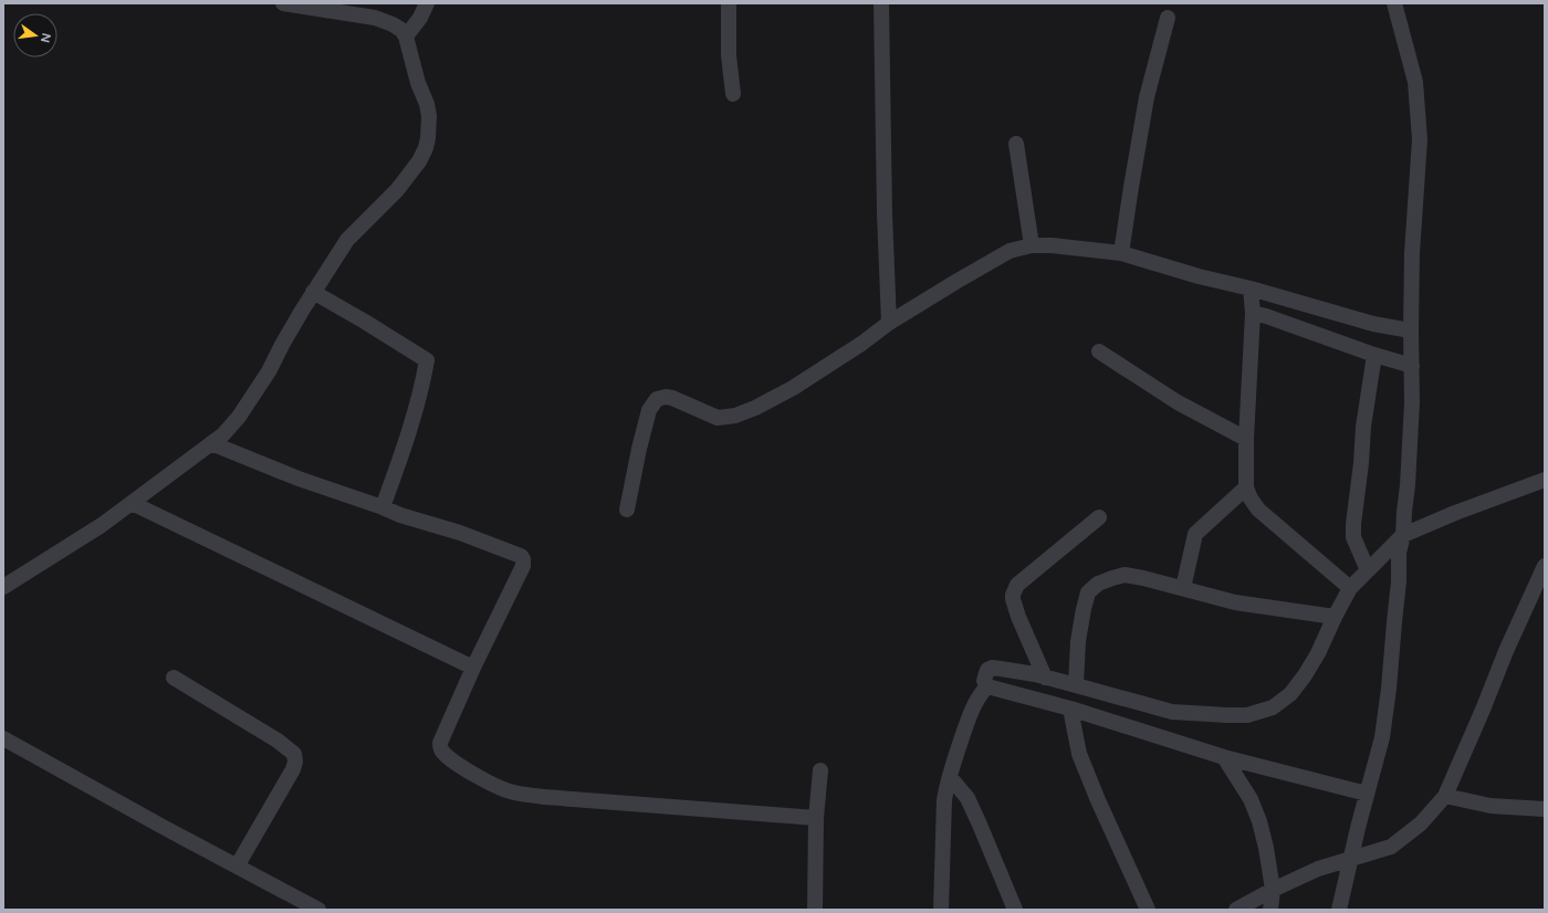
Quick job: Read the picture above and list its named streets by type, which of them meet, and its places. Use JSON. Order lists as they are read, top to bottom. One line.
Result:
{"north":"right"}
